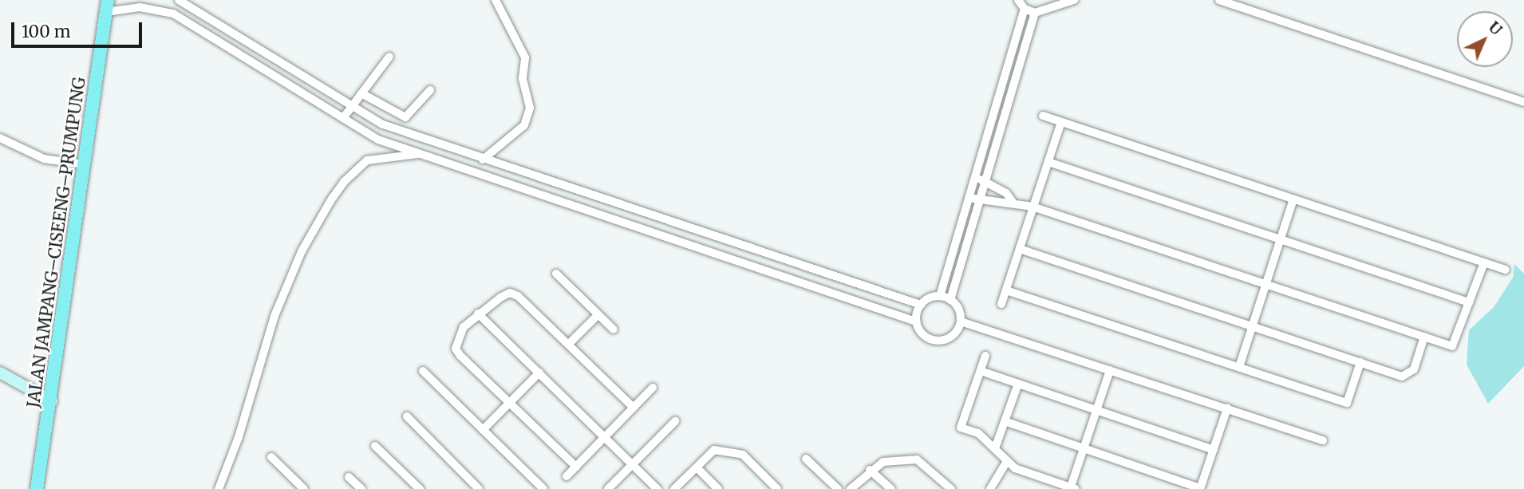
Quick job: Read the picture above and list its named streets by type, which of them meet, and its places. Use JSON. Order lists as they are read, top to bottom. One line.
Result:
{"streets":{"main road":["JALAN JAMPANG–CISEENG–PRUMPUNG"]},"scale_bar":"100 m","north":"top right"}
